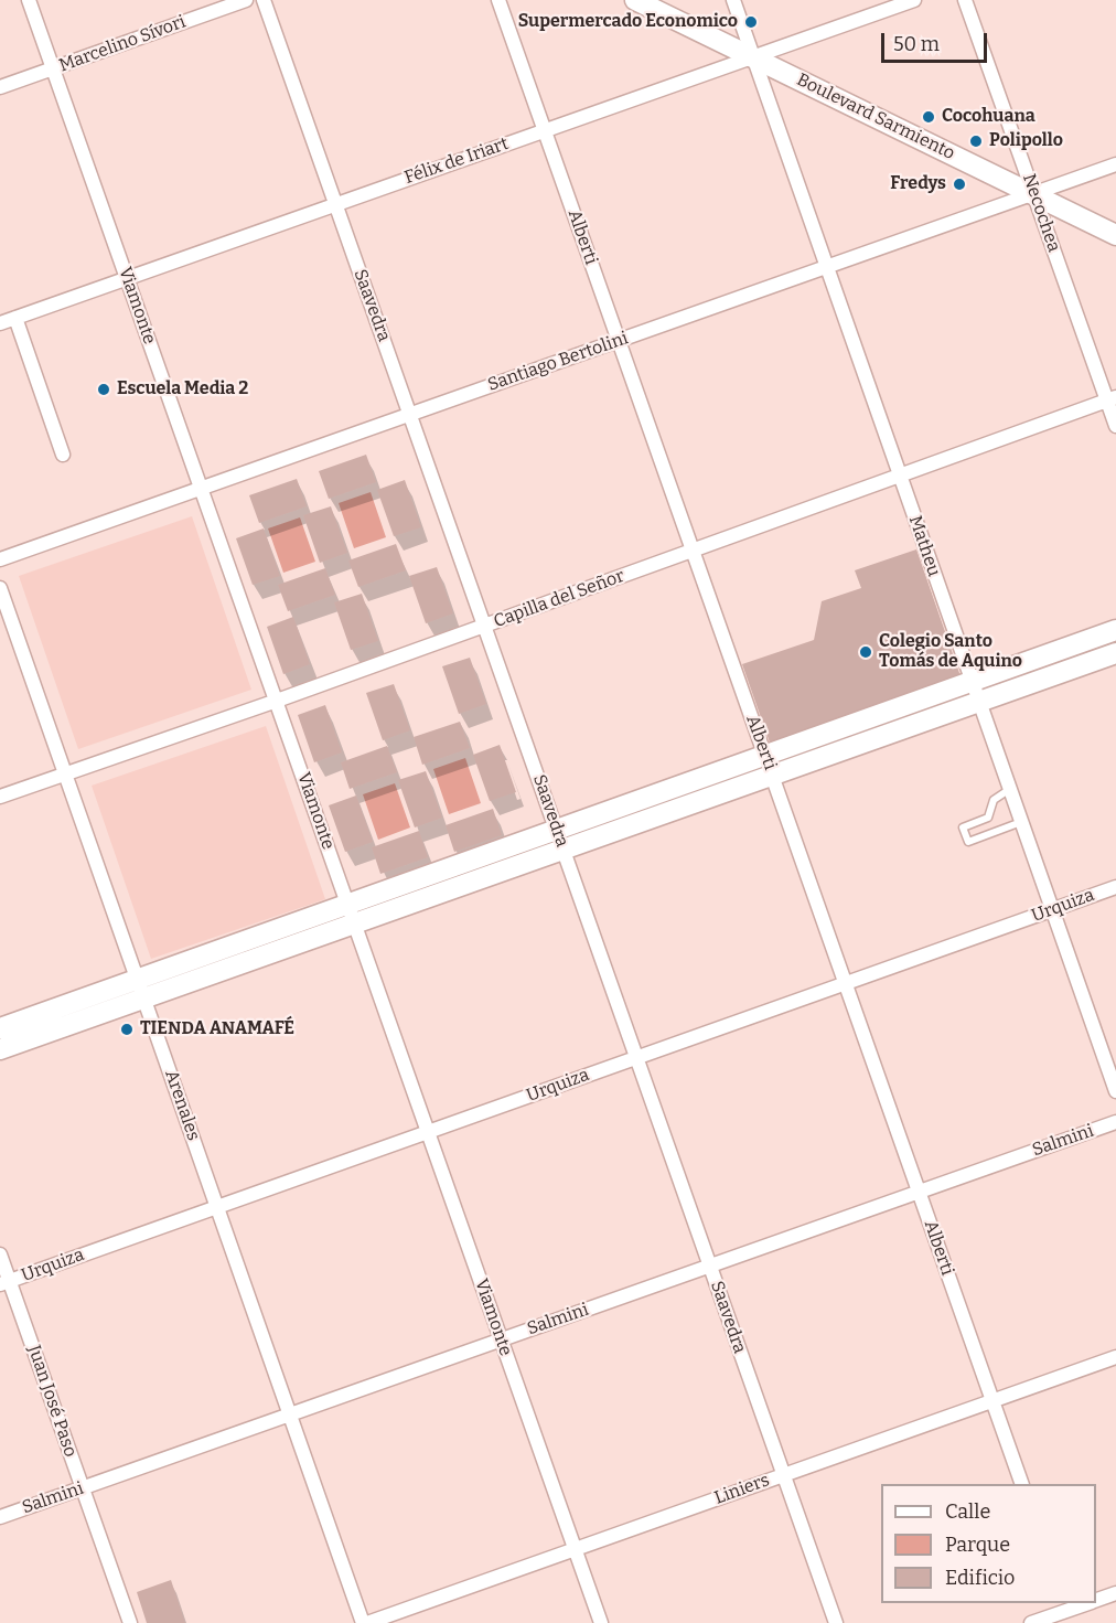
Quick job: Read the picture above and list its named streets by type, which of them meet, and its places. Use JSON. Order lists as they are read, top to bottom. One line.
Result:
{"streets":{"main road":["Boulevard Sarmiento"],"street":["Marcelino Sívori","Félix de Iriart","Necochea","Alberti","Viamonte","Saavedra","Santiago Bertolini","Matheu","Capilla del Señor","Urquiza","Arenales","Salmini","Juan José Paso","Liniers"]},"crossings":[["Marcelino Sívori","Viamonte"],["Boulevard Sarmiento","Félix de Iriart"],["Boulevard Sarmiento","Necochea"],["Boulevard Sarmiento","Santiago Bertolini"],["Boulevard Sarmiento","Matheu"],["Félix de Iriart","Alberti"],["Félix de Iriart","Viamonte"],["Félix de Iriart","Saavedra"],["Félix de Iriart","Matheu"],["Necochea","Santiago Bertolini"],["Necochea","Capilla del Señor"],["Alberti","Santiago Bertolini"],["Alberti","Capilla del Señor"],["Alberti","Urquiza"],["Alberti","Salmini"],["Alberti","Liniers"],["Viamonte","Santiago Bertolini"],["Viamonte","Capilla del Señor"],["Viamonte","Urquiza"],["Viamonte","Salmini"],["Viamonte","Liniers"],["Saavedra","Santiago Bertolini"],["Saavedra","Capilla del Señor"],["Saavedra","Urquiza"],["Saavedra","Salmini"],["Saavedra","Liniers"],["Santiago Bertolini","Matheu"],["Matheu","Capilla del Señor"],["Matheu","Urquiza"],["Capilla del Señor","Arenales"],["Urquiza","Arenales"],["Urquiza","Juan José Paso"],["Arenales","Salmini"],["Arenales","Liniers"],["Salmini","Juan José Paso"]],"places":["Supermercado Economico","Cocohuana","Polipollo","Fredys","Escuela Media 2","Colegio Santo Tomás de Aquino","TIENDA ANAMAFÉ"],"legend":["Calle","Parque","Edificio"],"scale_bar":"50 m"}
